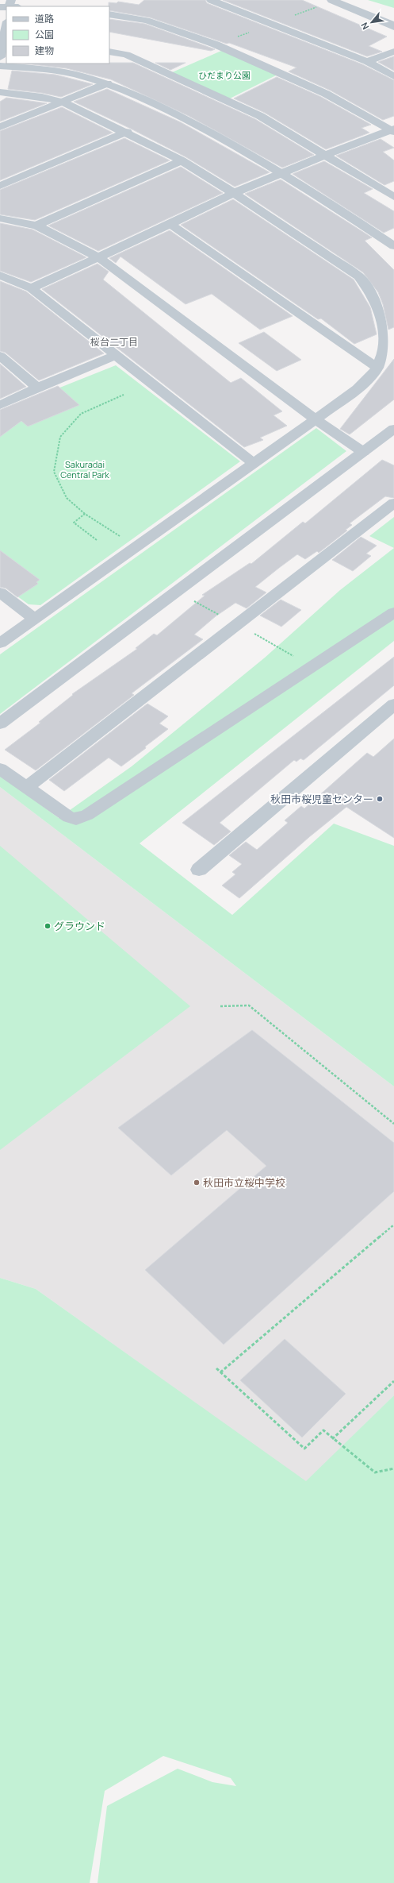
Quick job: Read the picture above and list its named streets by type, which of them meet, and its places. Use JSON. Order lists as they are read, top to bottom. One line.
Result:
{"districts":["桜台二丁目"],"parks":["ひだまり公園","Sakuradai Central Park"],"places":["秋田市桜児童センター","グラウンド","秋田市立桜中学校"],"legend":["道路","公園","建物"],"north":"bottom left"}
